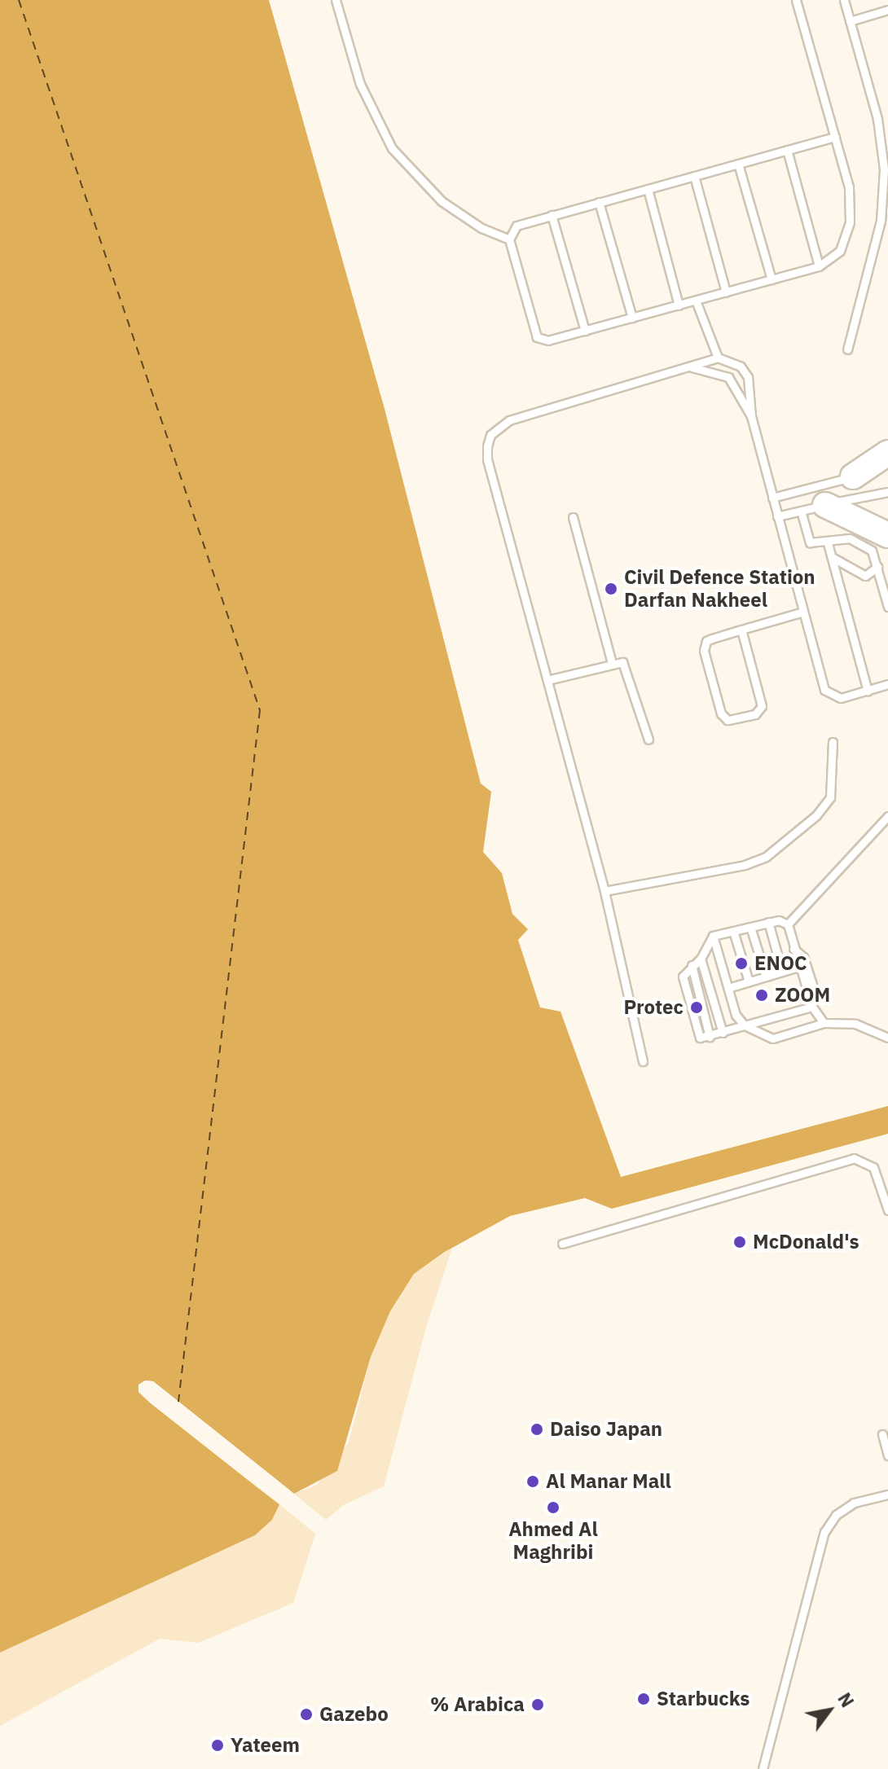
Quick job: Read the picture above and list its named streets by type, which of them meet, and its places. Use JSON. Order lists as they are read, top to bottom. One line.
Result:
{"places":["Civil Defence Station Darfan Nakheel","ENOC","ZOOM","Protec","McDonald's","Daiso Japan","Al Manar Mall","Ahmed Al Maghribi","Starbucks","% Arabica","Gazebo","Yateem"],"north":"top right"}
